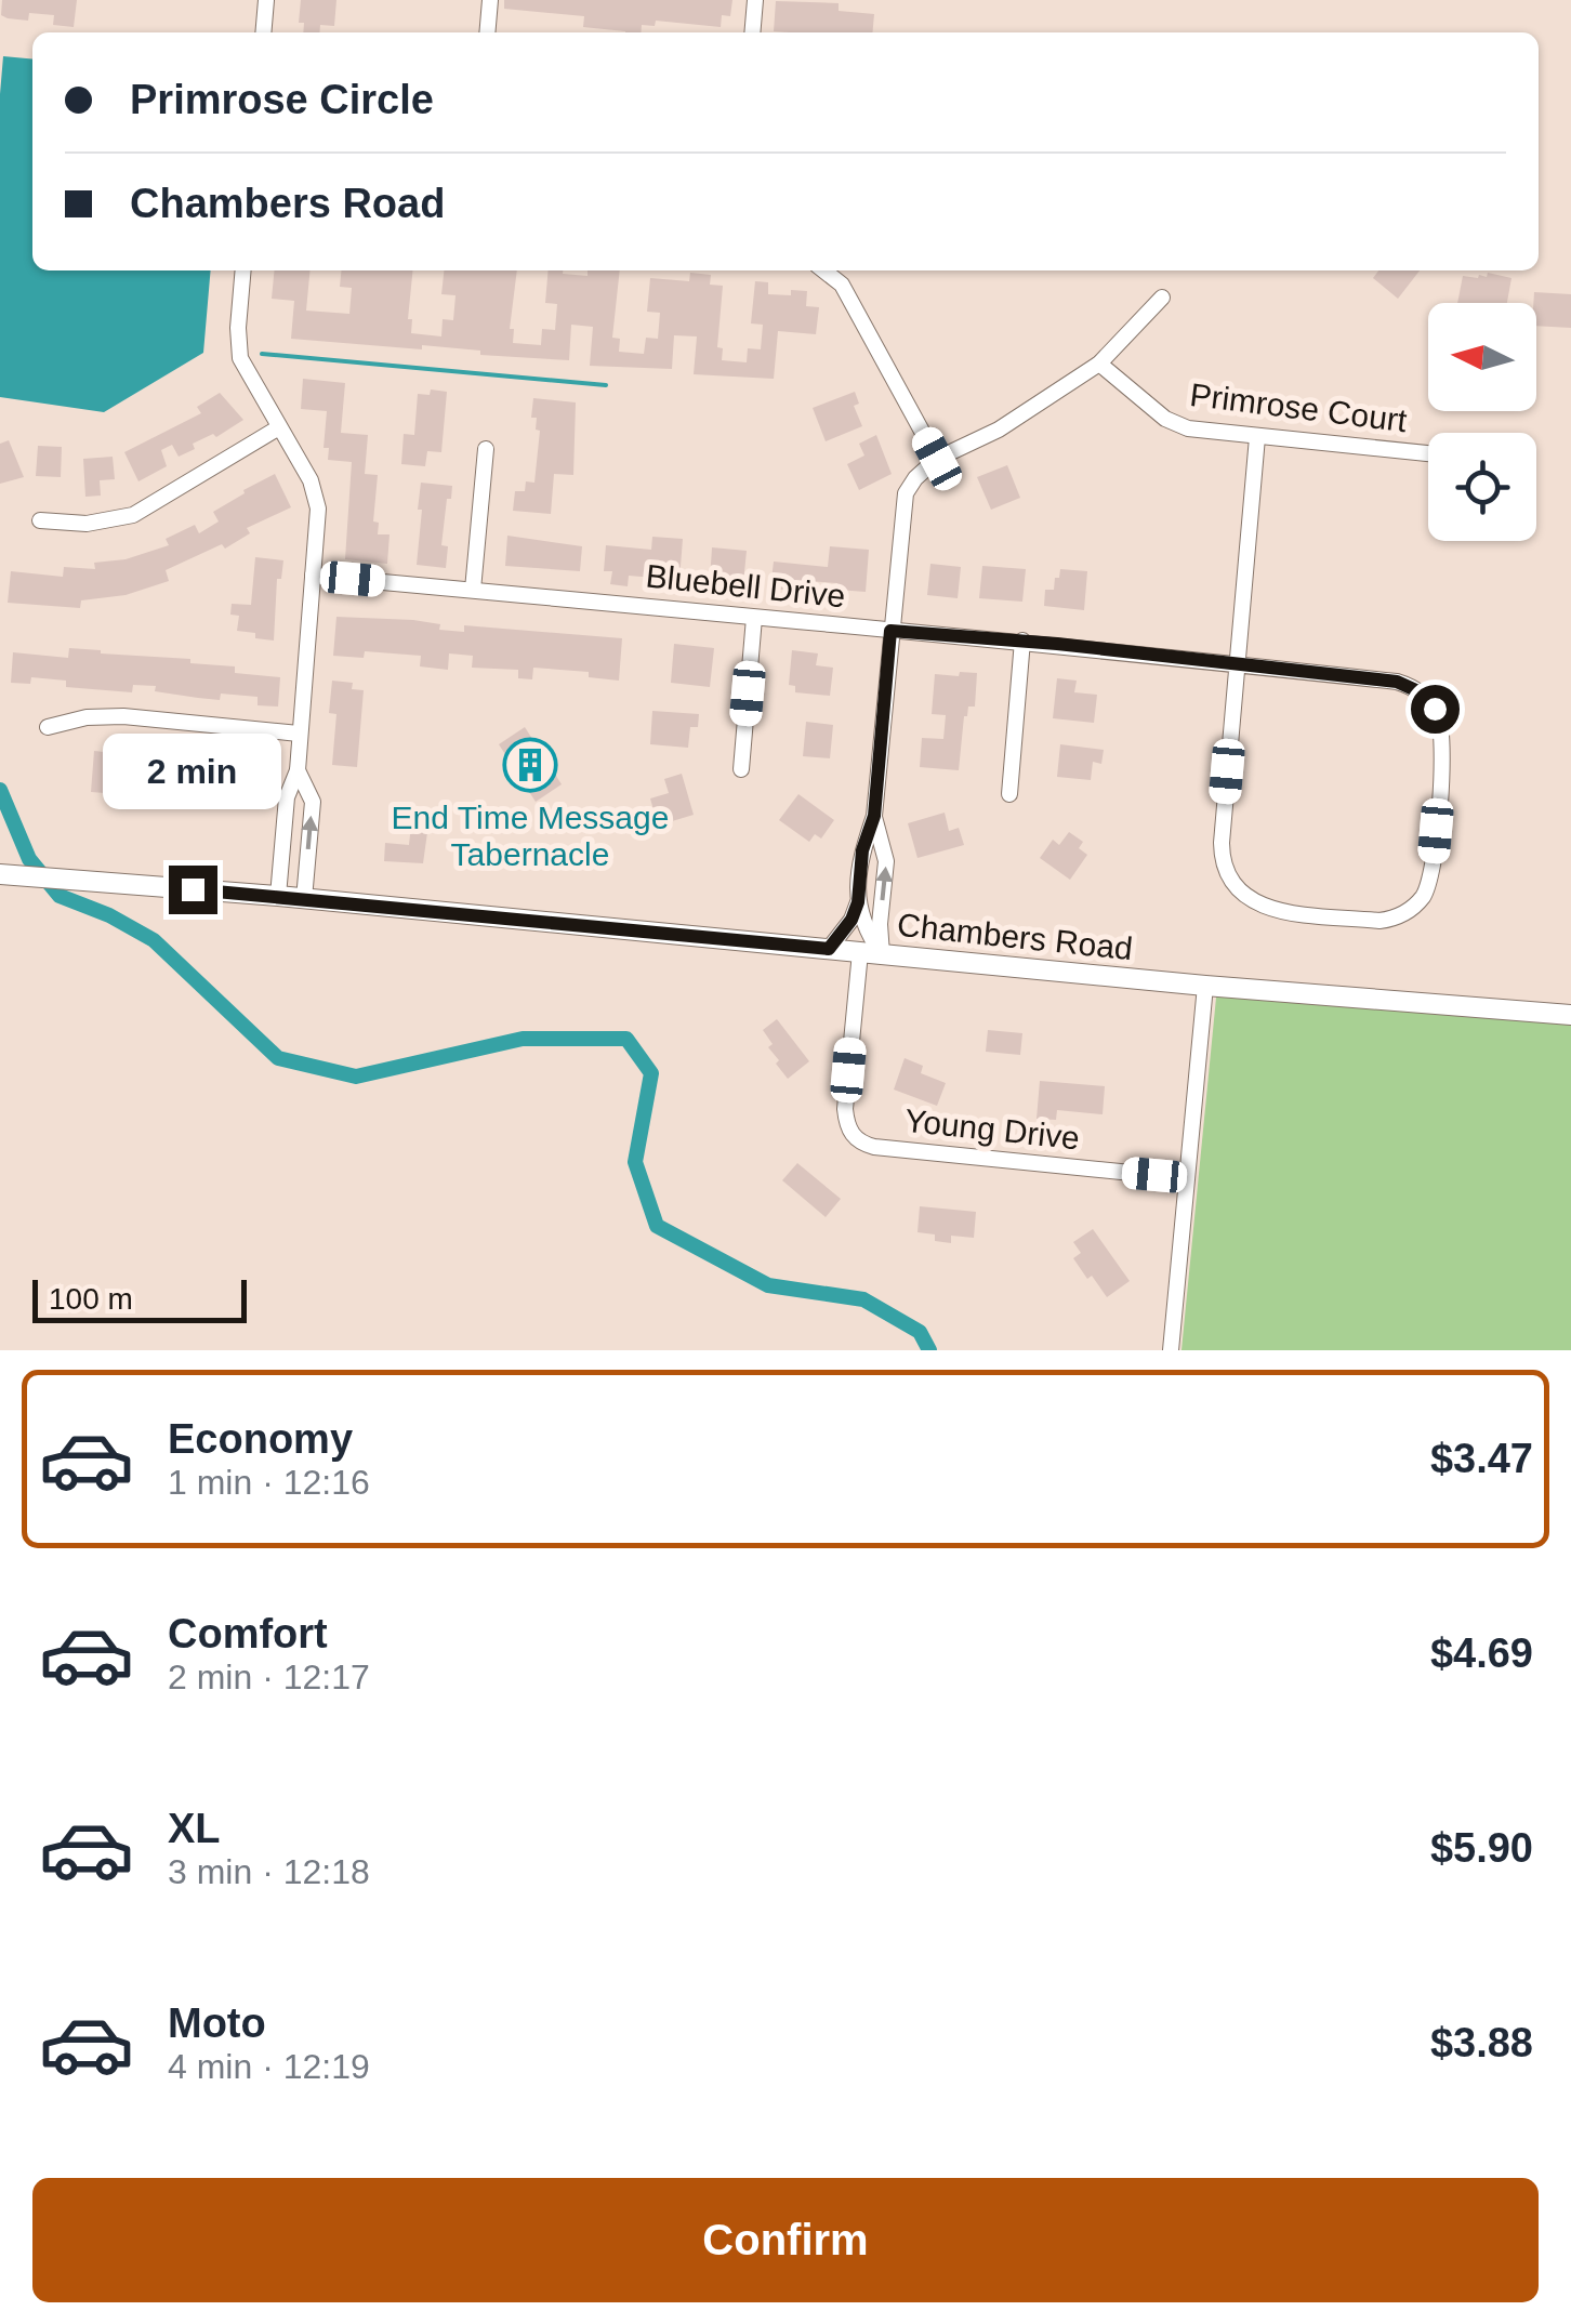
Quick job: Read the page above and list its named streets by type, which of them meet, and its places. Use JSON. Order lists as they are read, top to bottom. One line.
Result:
{"streets":{"street":["Primrose Court","Bluebell Drive","Chambers Road","Young Drive"]},"crossings":[["Chambers Road","Young Drive"]],"places":{"building":["End Time Message Tabernacle"]},"scale_bar":"100 m","north":"left","page":{"banner":["Primrose Circle","Chambers Road"],"bubble":"2 min","scale":"100 m","list":[{"name":"Economy","note":"1 min · 12:16","value":"$3.47"},{"name":"Comfort","note":"2 min · 12:17","value":"$4.69"},{"name":"XL","note":"3 min · 12:18","value":"$5.90"},{"name":"Moto","note":"4 min · 12:19","value":"$3.88"}],"buttons":"Confirm"}}
